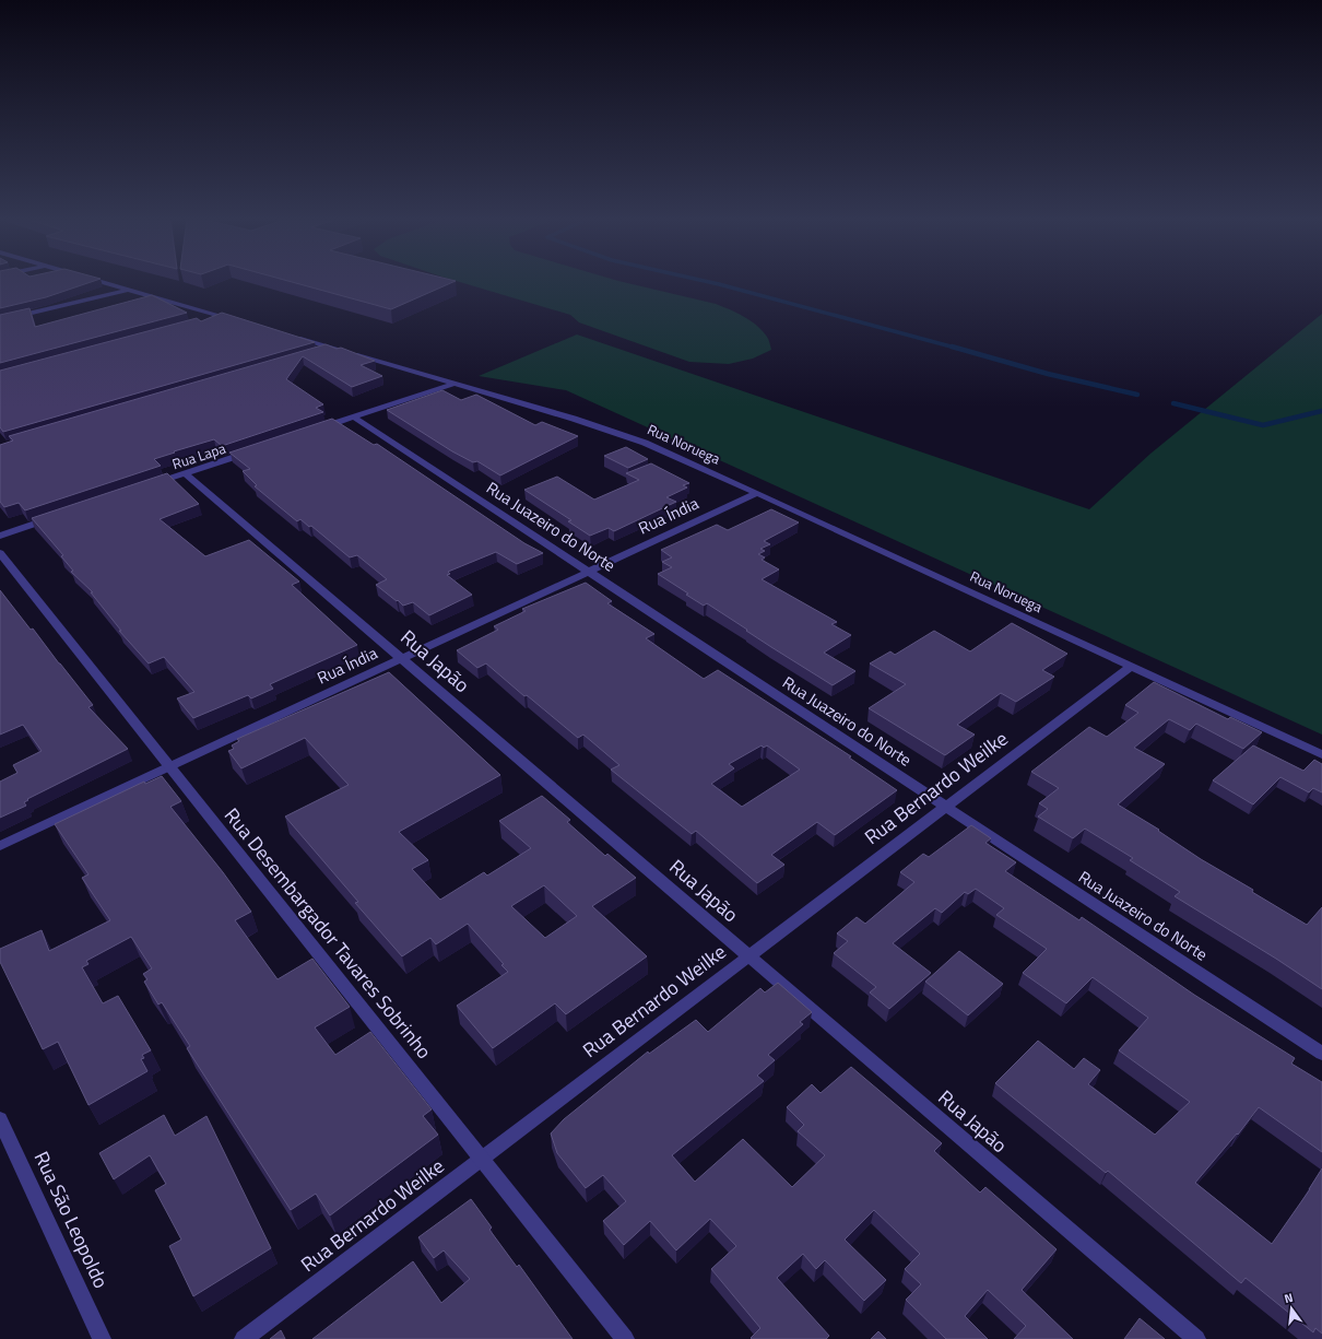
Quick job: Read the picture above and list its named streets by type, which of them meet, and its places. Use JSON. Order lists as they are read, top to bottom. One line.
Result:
{"streets":{"street":["Rua Noruega","Rua Lapa","Rua Índia","Rua Juazeiro do Norte","Rua Japão","Rua Bernardo Weilke","Rua Desembargador Tavares Sobrinho","Rua São Leopoldo"]},"crossings":[["Rua Noruega","Rua Índia"],["Rua Noruega","Rua Bernardo Weilke"],["Rua Lapa","Rua Japão"],["Rua Índia","Rua Juazeiro do Norte"],["Rua Índia","Rua Japão"],["Rua Índia","Rua Desembargador Tavares Sobrinho"],["Rua Juazeiro do Norte","Rua Bernardo Weilke"],["Rua Japão","Rua Bernardo Weilke"],["Rua Bernardo Weilke","Rua Desembargador Tavares Sobrinho"]],"north":"top"}
